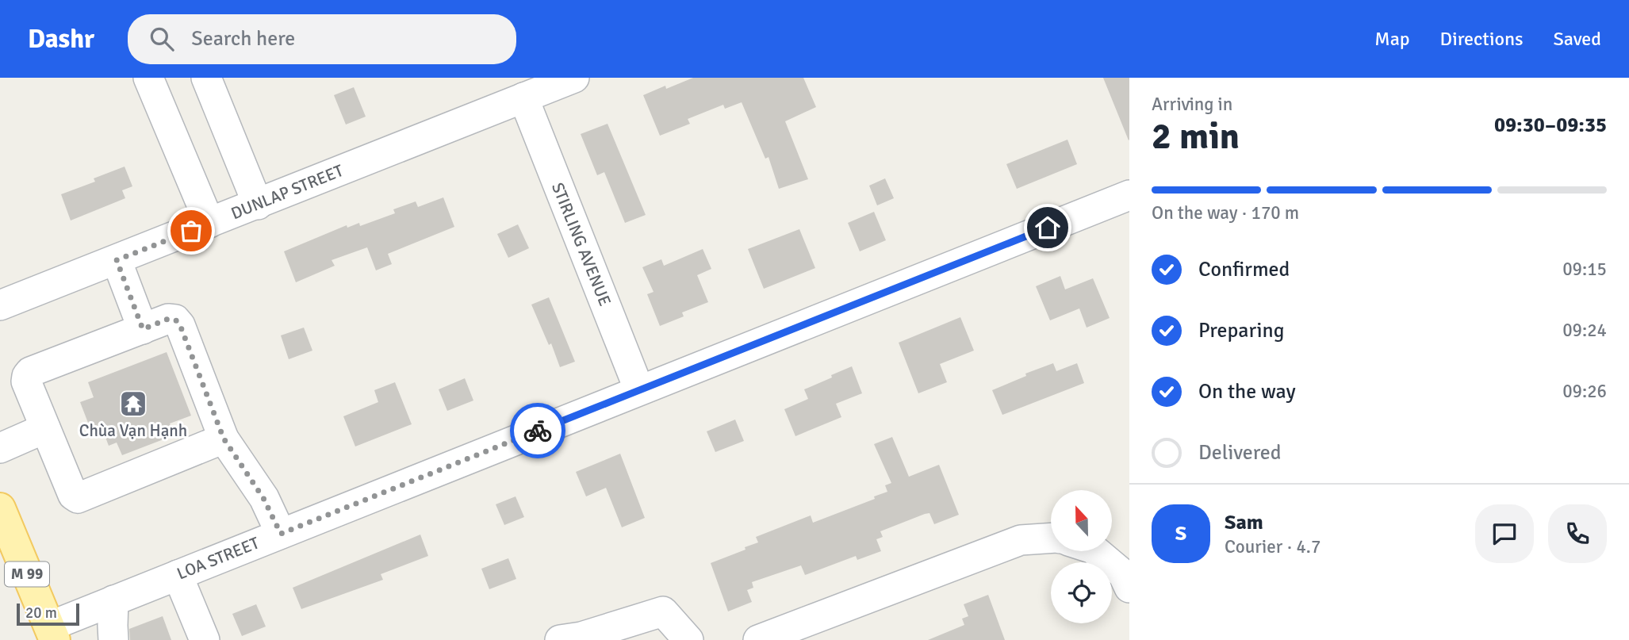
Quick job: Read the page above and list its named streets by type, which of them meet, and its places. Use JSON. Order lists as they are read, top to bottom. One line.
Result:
{"streets":{"main road":["M 99"],"street":["DUNLAP STREET","STIRLING AVENUE","LOA STREET"]},"crossings":[["DUNLAP STREET","STIRLING AVENUE"],["STIRLING AVENUE","LOA STREET"],["LOA STREET","M 99"]],"places":{"temple":["Chùa Vạn Hạnh"]},"scale_bar":"20 m","north":"top","page":{"header":"Dashr","search":"Search here","nav":["Map","Directions","Saved"],"heading":["2 min","Arriving in","09:30–09:35"],"panel":["Sam","Courier · 4.7"],"bar":"On the way · 170 m","list":[["Confirmed","09:15"],["Preparing","09:24"],["On the way","09:26"],"Delivered"],"round":"S","scale":"20 m"}}
